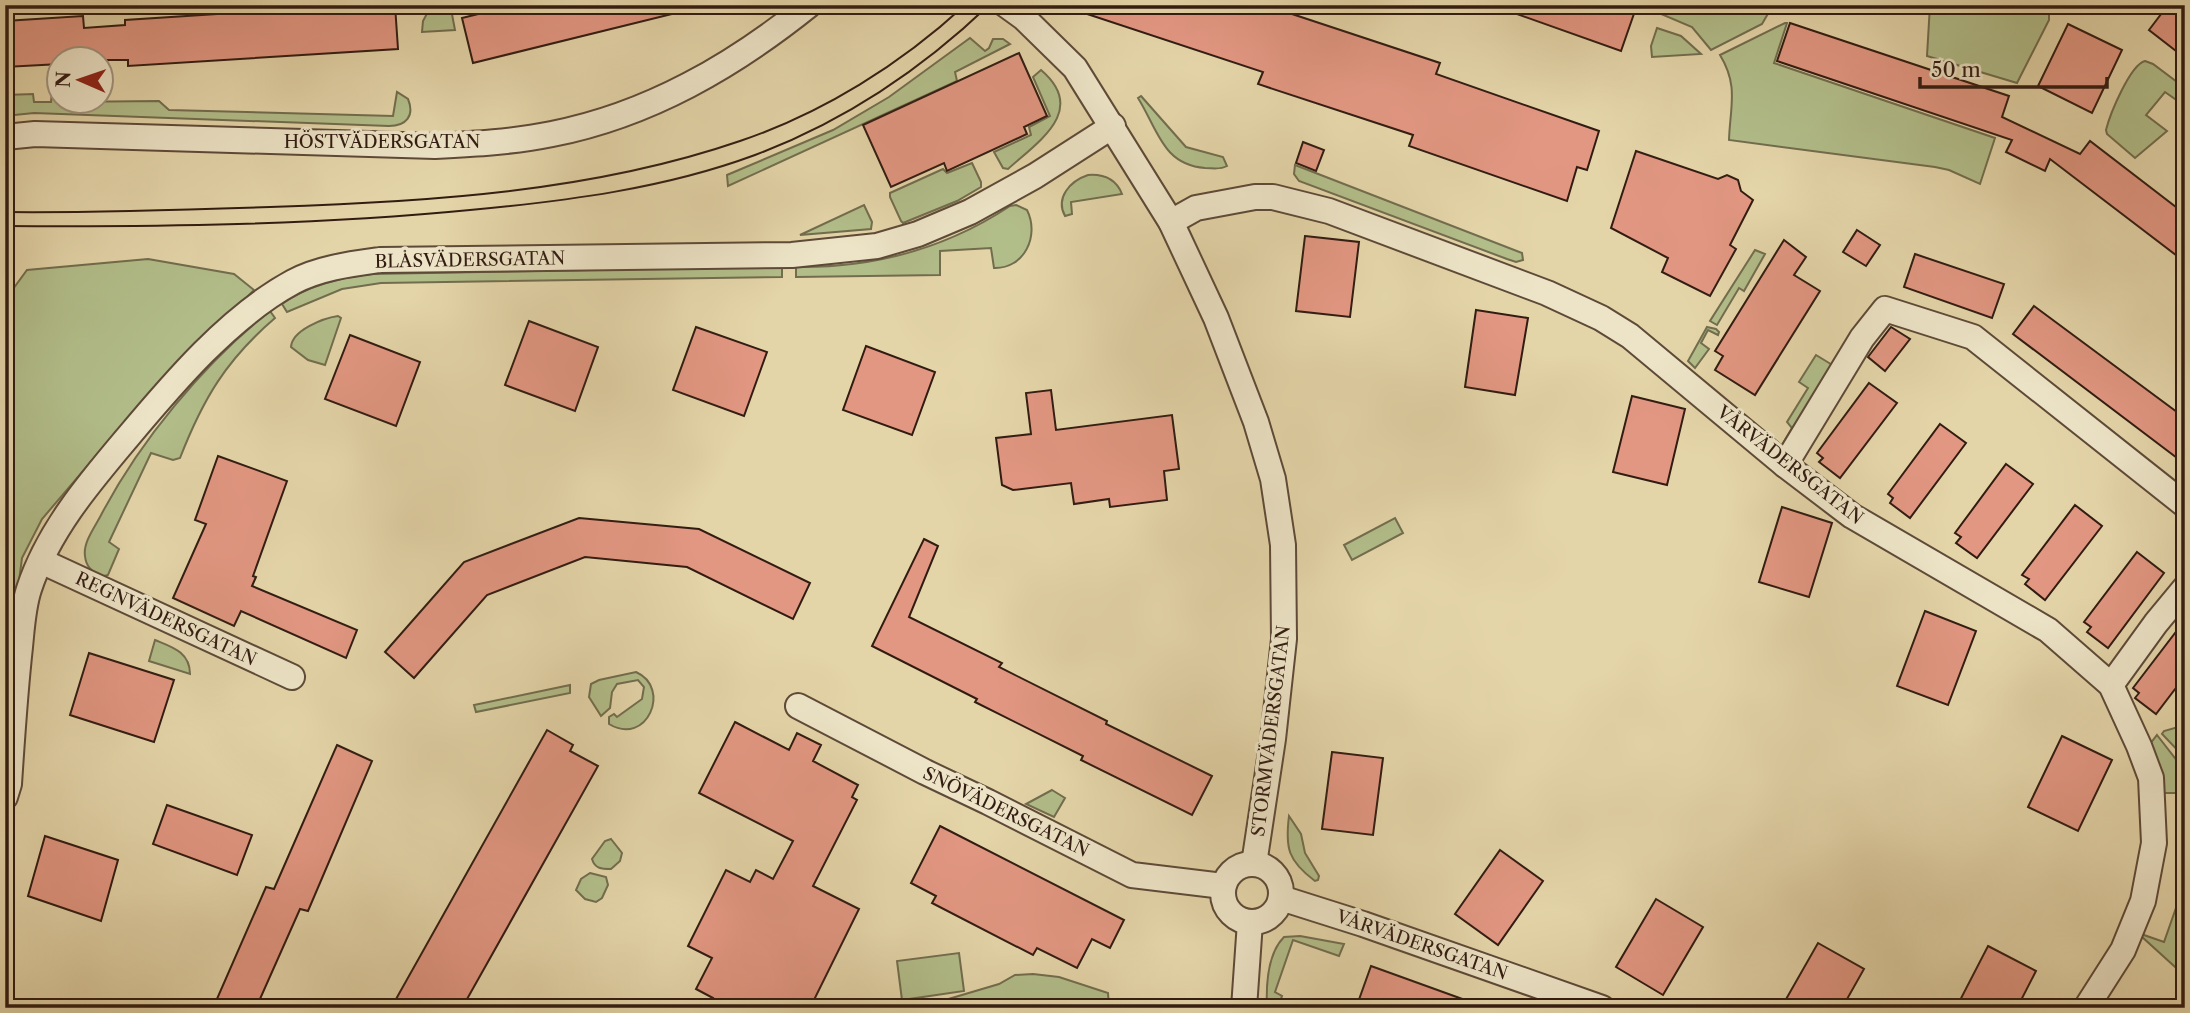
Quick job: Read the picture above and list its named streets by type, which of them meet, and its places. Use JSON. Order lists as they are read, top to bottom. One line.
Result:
{"streets":{"street":["HÖSTVÄDERSGATAN","BLÅSVÄDERSGATAN","VÅRVÄDERSGATAN","REGNVÄDERSGATAN","STORMVÄDERSGATAN","SNÖVÄDERSGATAN"]},"crossings":[["BLÅSVÄDERSGATAN","REGNVÄDERSGATAN"],["BLÅSVÄDERSGATAN","STORMVÄDERSGATAN"],["VÅRVÄDERSGATAN","STORMVÄDERSGATAN"],["VÅRVÄDERSGATAN","SNÖVÄDERSGATAN"],["STORMVÄDERSGATAN","SNÖVÄDERSGATAN"]],"scale_bar":"50 m","north":"left"}
